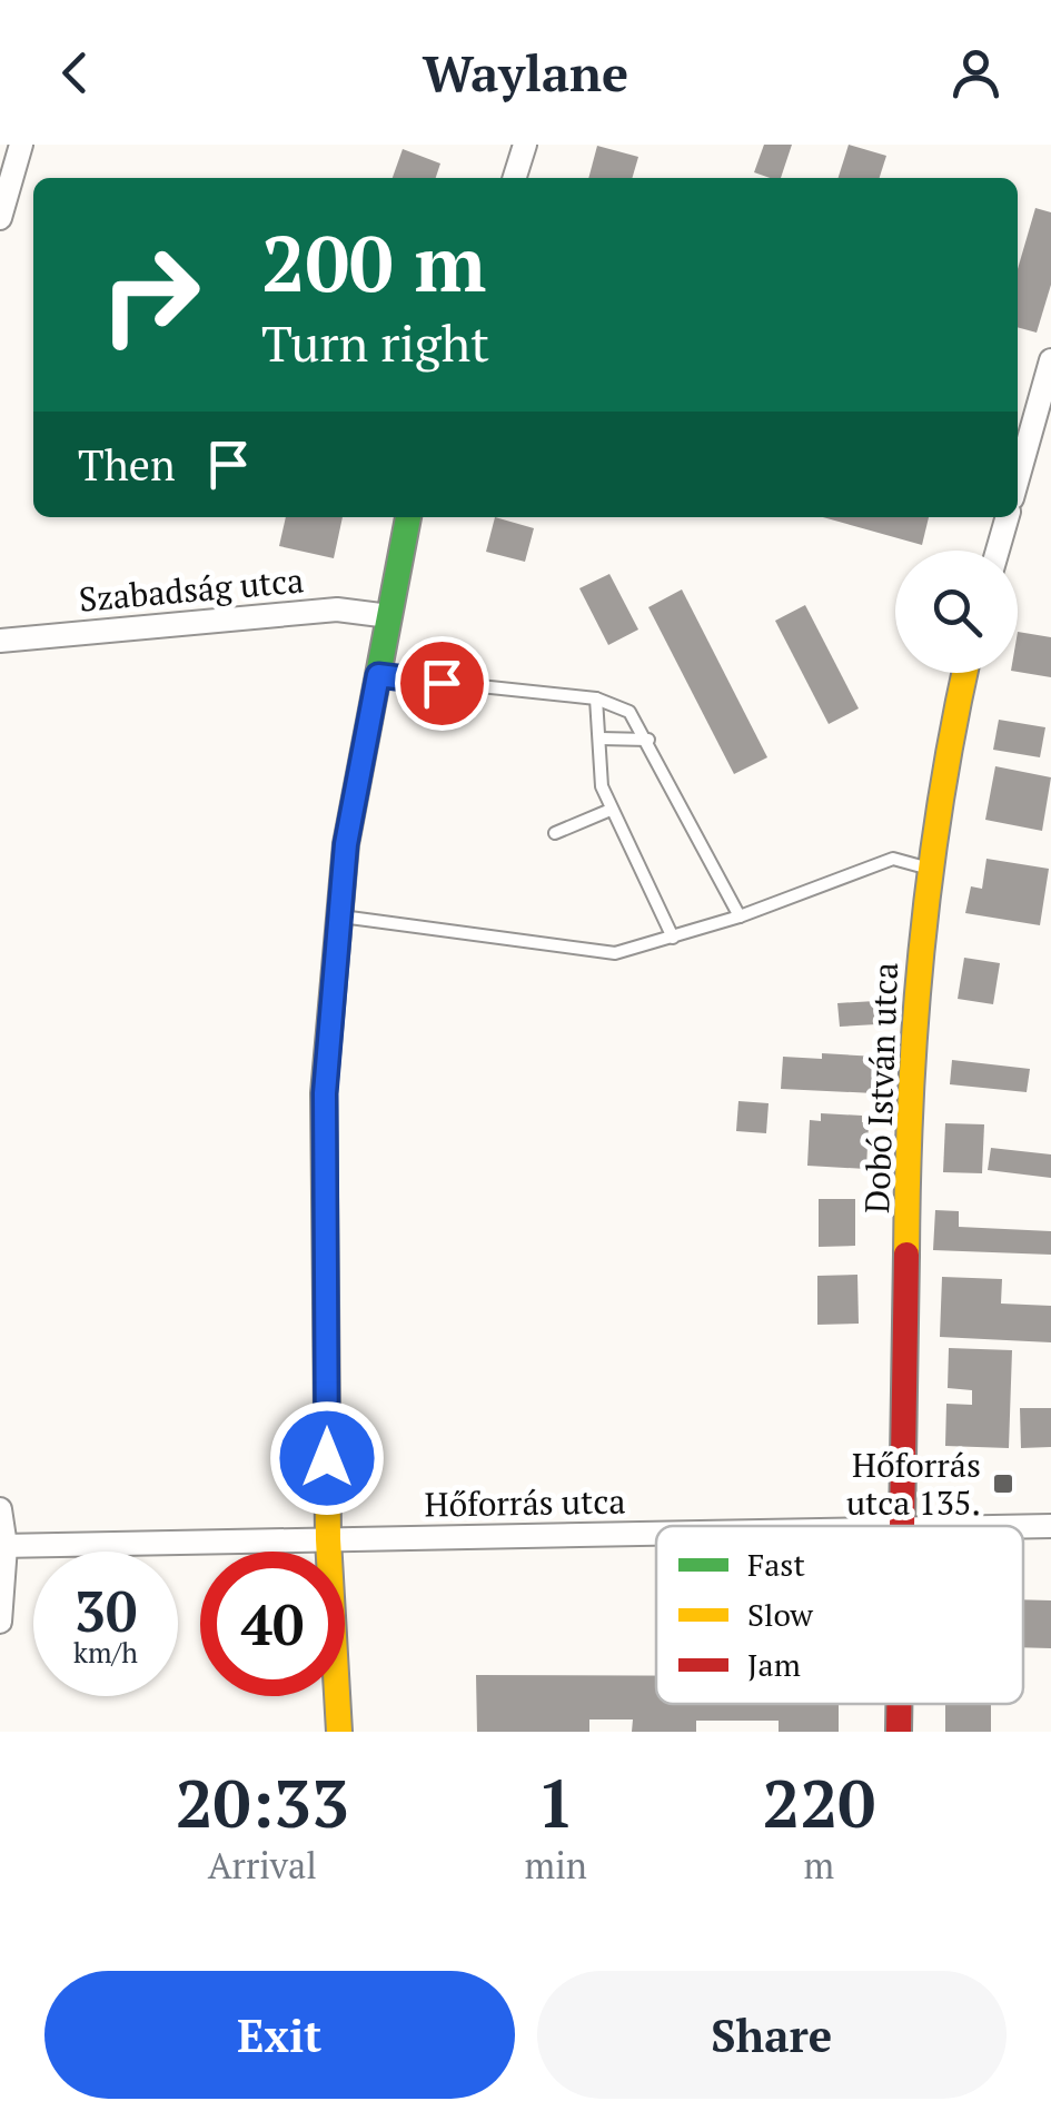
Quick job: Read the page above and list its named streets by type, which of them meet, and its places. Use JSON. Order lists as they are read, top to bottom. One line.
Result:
{"streets":{"street":["Szabadság utca","Dobó István utca","Hőforrás utca"]},"places":{"transit":["Hőforrás utca 135."]},"legend":["Fast","Slow","Jam"],"page":{"header":"Waylane","turn":["200 m","Turn right"],"then":"Then","speed":"30 km/h","limit":"40","eta":["20:33","Arrival","1","min","220","m"],"buttons":["Exit","Share"]}}
